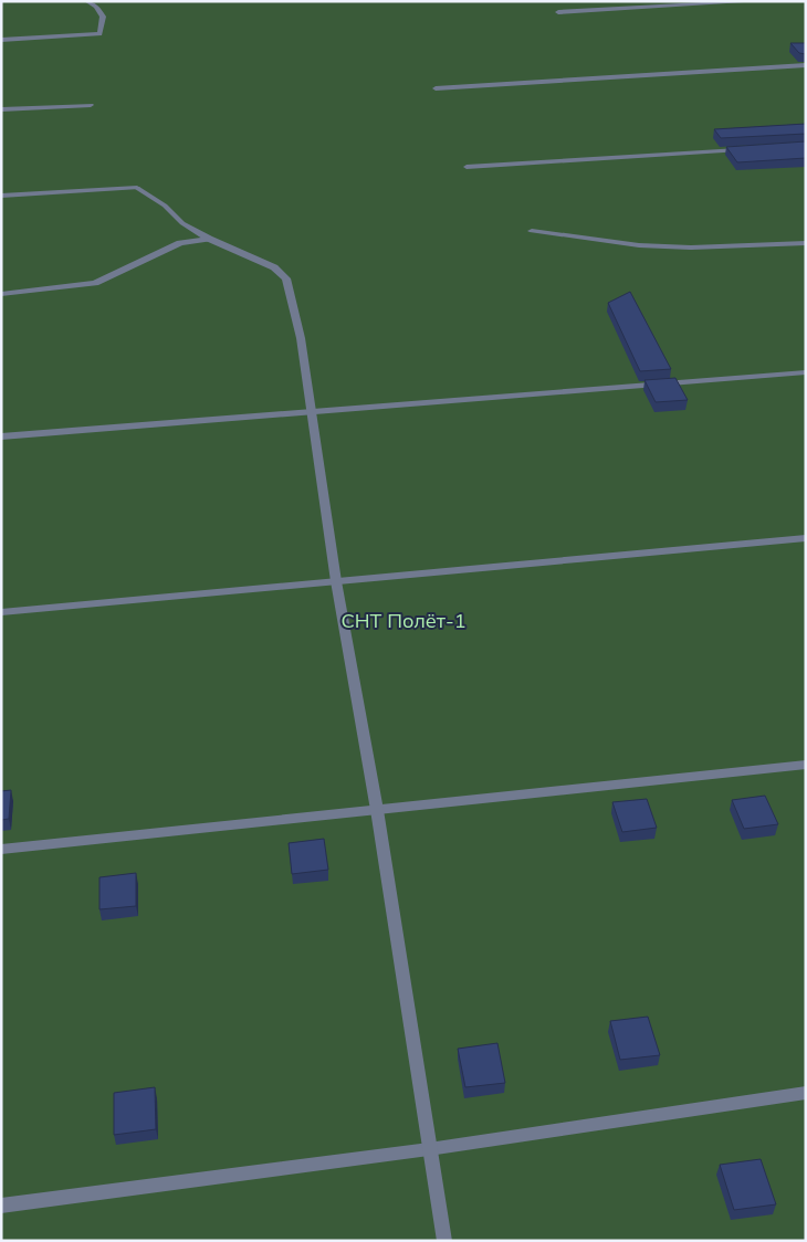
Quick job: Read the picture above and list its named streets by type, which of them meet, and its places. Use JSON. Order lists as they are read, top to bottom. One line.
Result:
{"parks":["СНТ Полёт-1"]}
